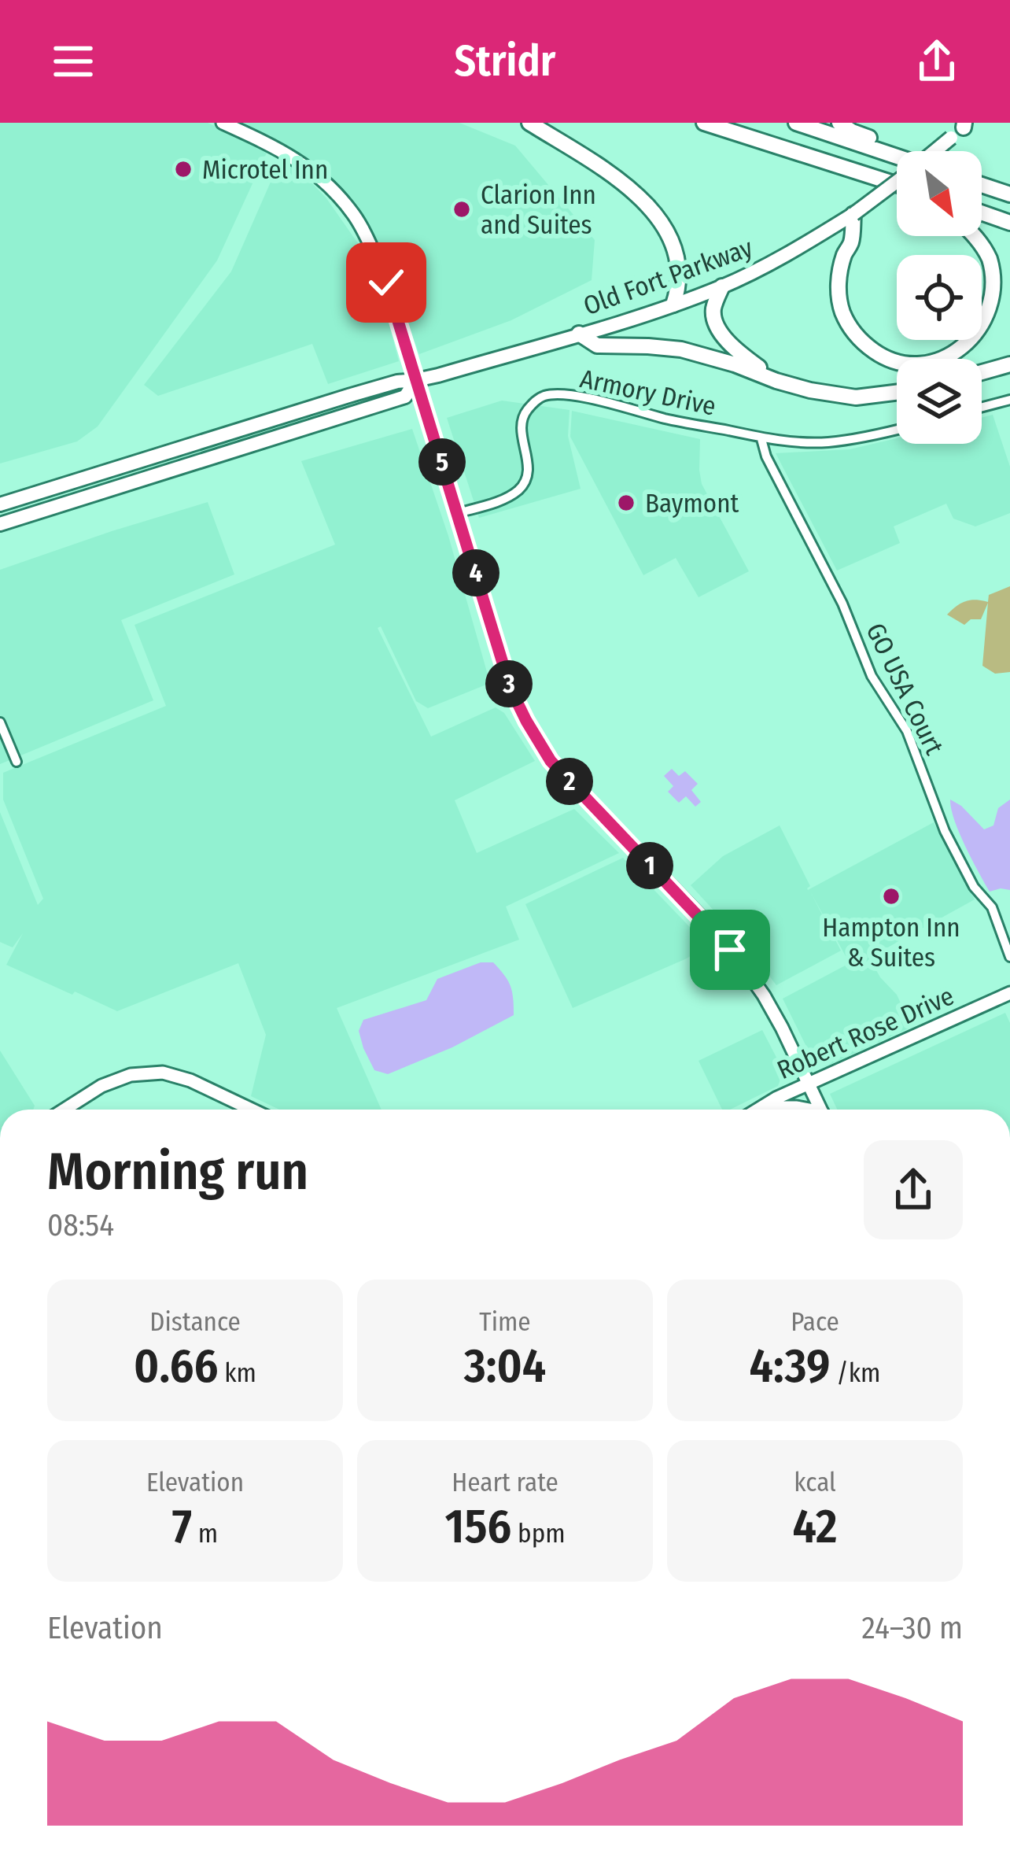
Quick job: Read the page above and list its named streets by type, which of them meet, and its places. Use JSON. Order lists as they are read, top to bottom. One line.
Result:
{"streets":{"main road":["Old Fort Parkway","Robert Rose Drive"],"street":["Armory Drive","GO USA Court"]},"crossings":[["Armory Drive","GO USA Court"]],"places":["Microtel Inn","Clarion Inn and Suites","Baymont","Hampton Inn & Suites"],"north":"bottom right","page":{"header":"Stridr","pins":["5","4","3","2","1"],"heading":["Morning run","08:54"],"stats":[["Distance","0.66 km"],["Time","3:04"],["Pace","4:39 /km"],["Elevation","7 m"],["Heart rate","156 bpm"],["kcal","42"]],"chart":["Elevation","24–30 m"]}}
